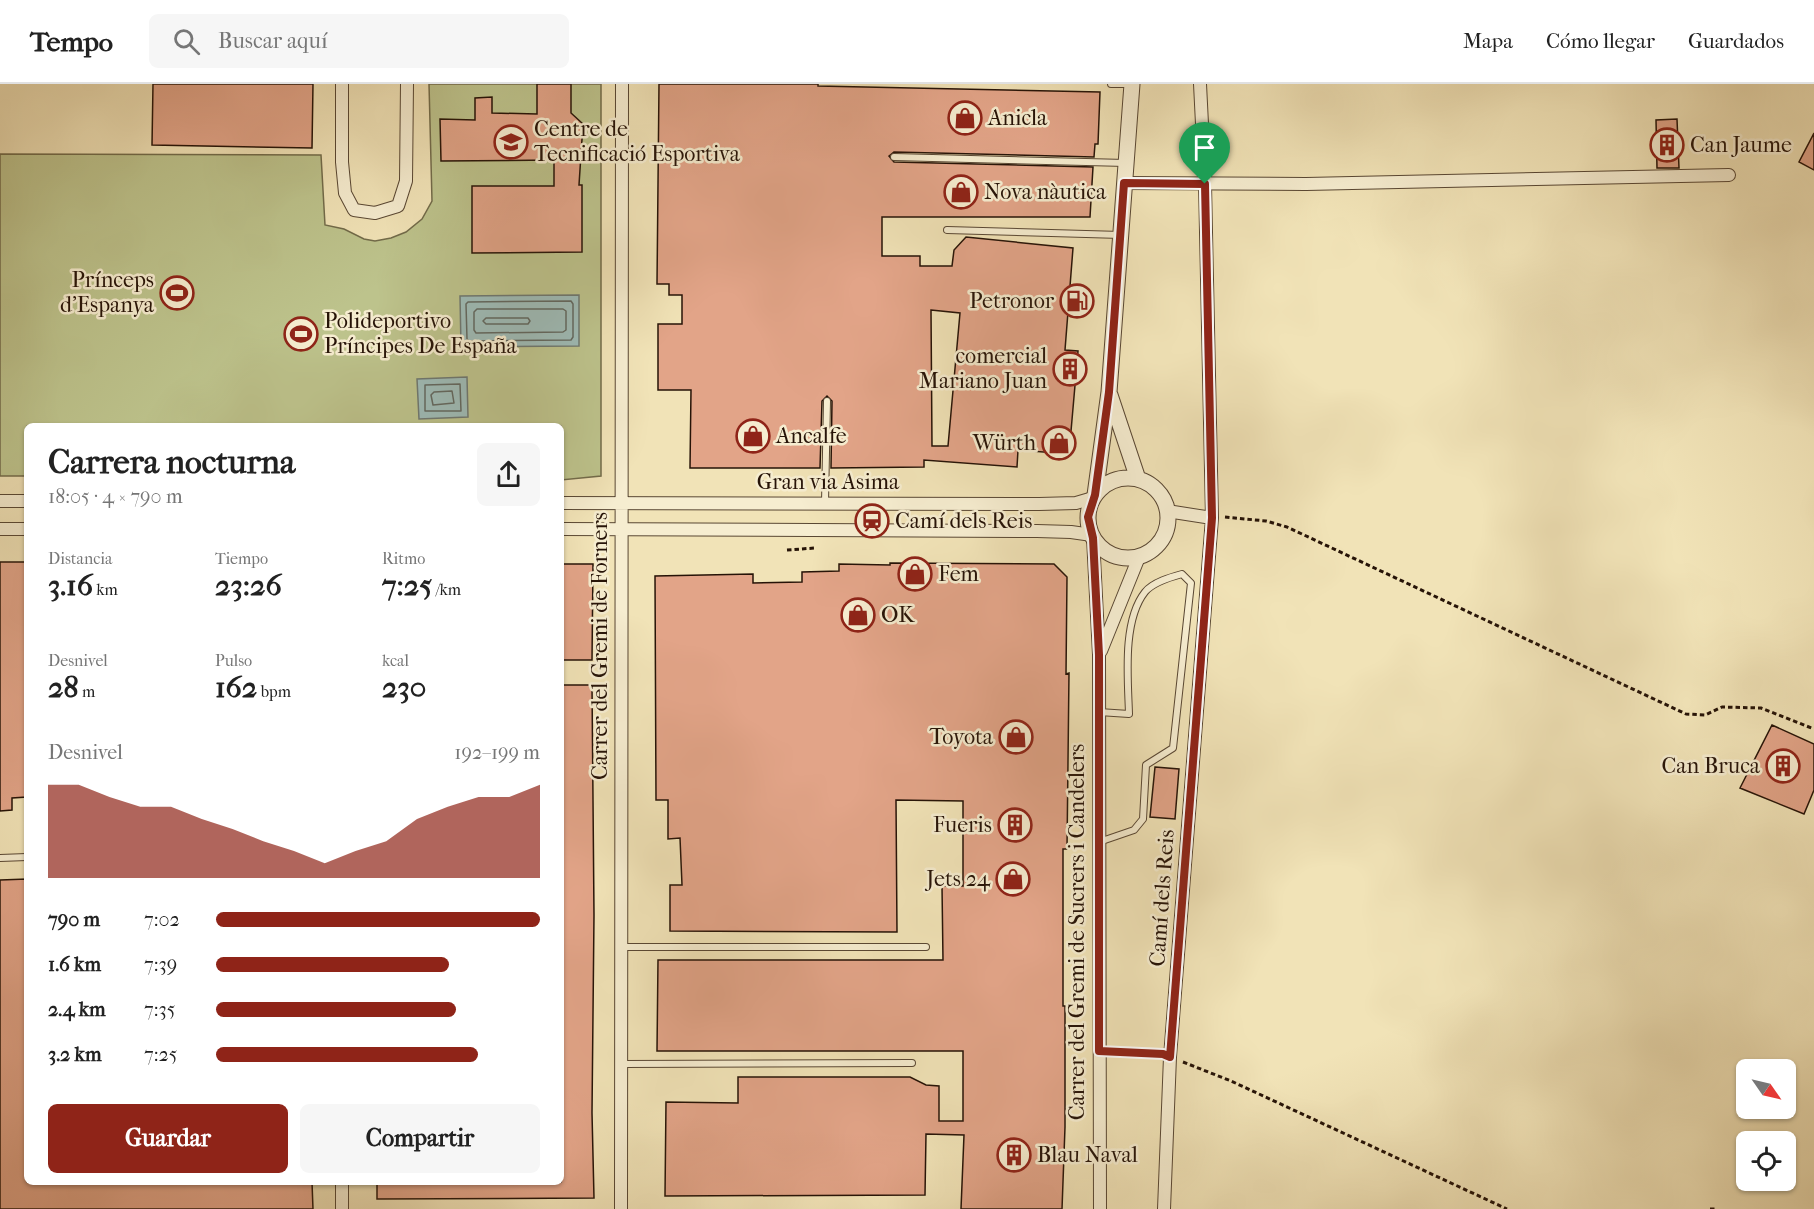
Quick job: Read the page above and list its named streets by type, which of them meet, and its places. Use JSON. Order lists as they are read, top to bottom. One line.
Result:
{"streets":{"street":["Gran via Asima","Carrer del Gremi de Forners","Camí dels Reis","Carrer del Gremi de Sucrers i Candelers"]},"crossings":[["Gran via Asima","Carrer del Gremi de Forners"],["Gran via Asima","Carrer del Gremi de Sucrers i Candelers"]],"places":{"shop":["Anicla","Nova nàutica","Ancalfe","Würth","Fem","OK","Toyota","Jets 24"],"school or university":["Centre de Tecnificació Esportiva"],"building":["Can Jaume","comercial Mariano Juan","Can Bruca","Fueris","Blau Naval"],"sports":["Prínceps d'Espanya","Polideportivo Príncipes De España"],"fuel station":["Petronor"],"station":["Camí dels Reis"]},"north":"bottom right","page":{"header":"Tempo","search":"Buscar aquí","nav":["Mapa","Cómo llegar","Guardados"],"heading":["Carrera nocturna","18:05 · 4 × 790 m"],"stats":[["Distancia","3.16 km"],["Tiempo","23:26"],["Ritmo","7:25 /km"],["Desnivel","28 m"],["Pulso","162 bpm"],["kcal","230"]],"chart":["Desnivel","192–199 m"],"list":[{"name":"790 m","note":"7:02"},{"name":"1.6 km","note":"7:39"},{"name":"2.4 km","note":"7:35"},{"name":"3.2 km","note":"7:25"}],"buttons":["Guardar","Compartir"]}}
